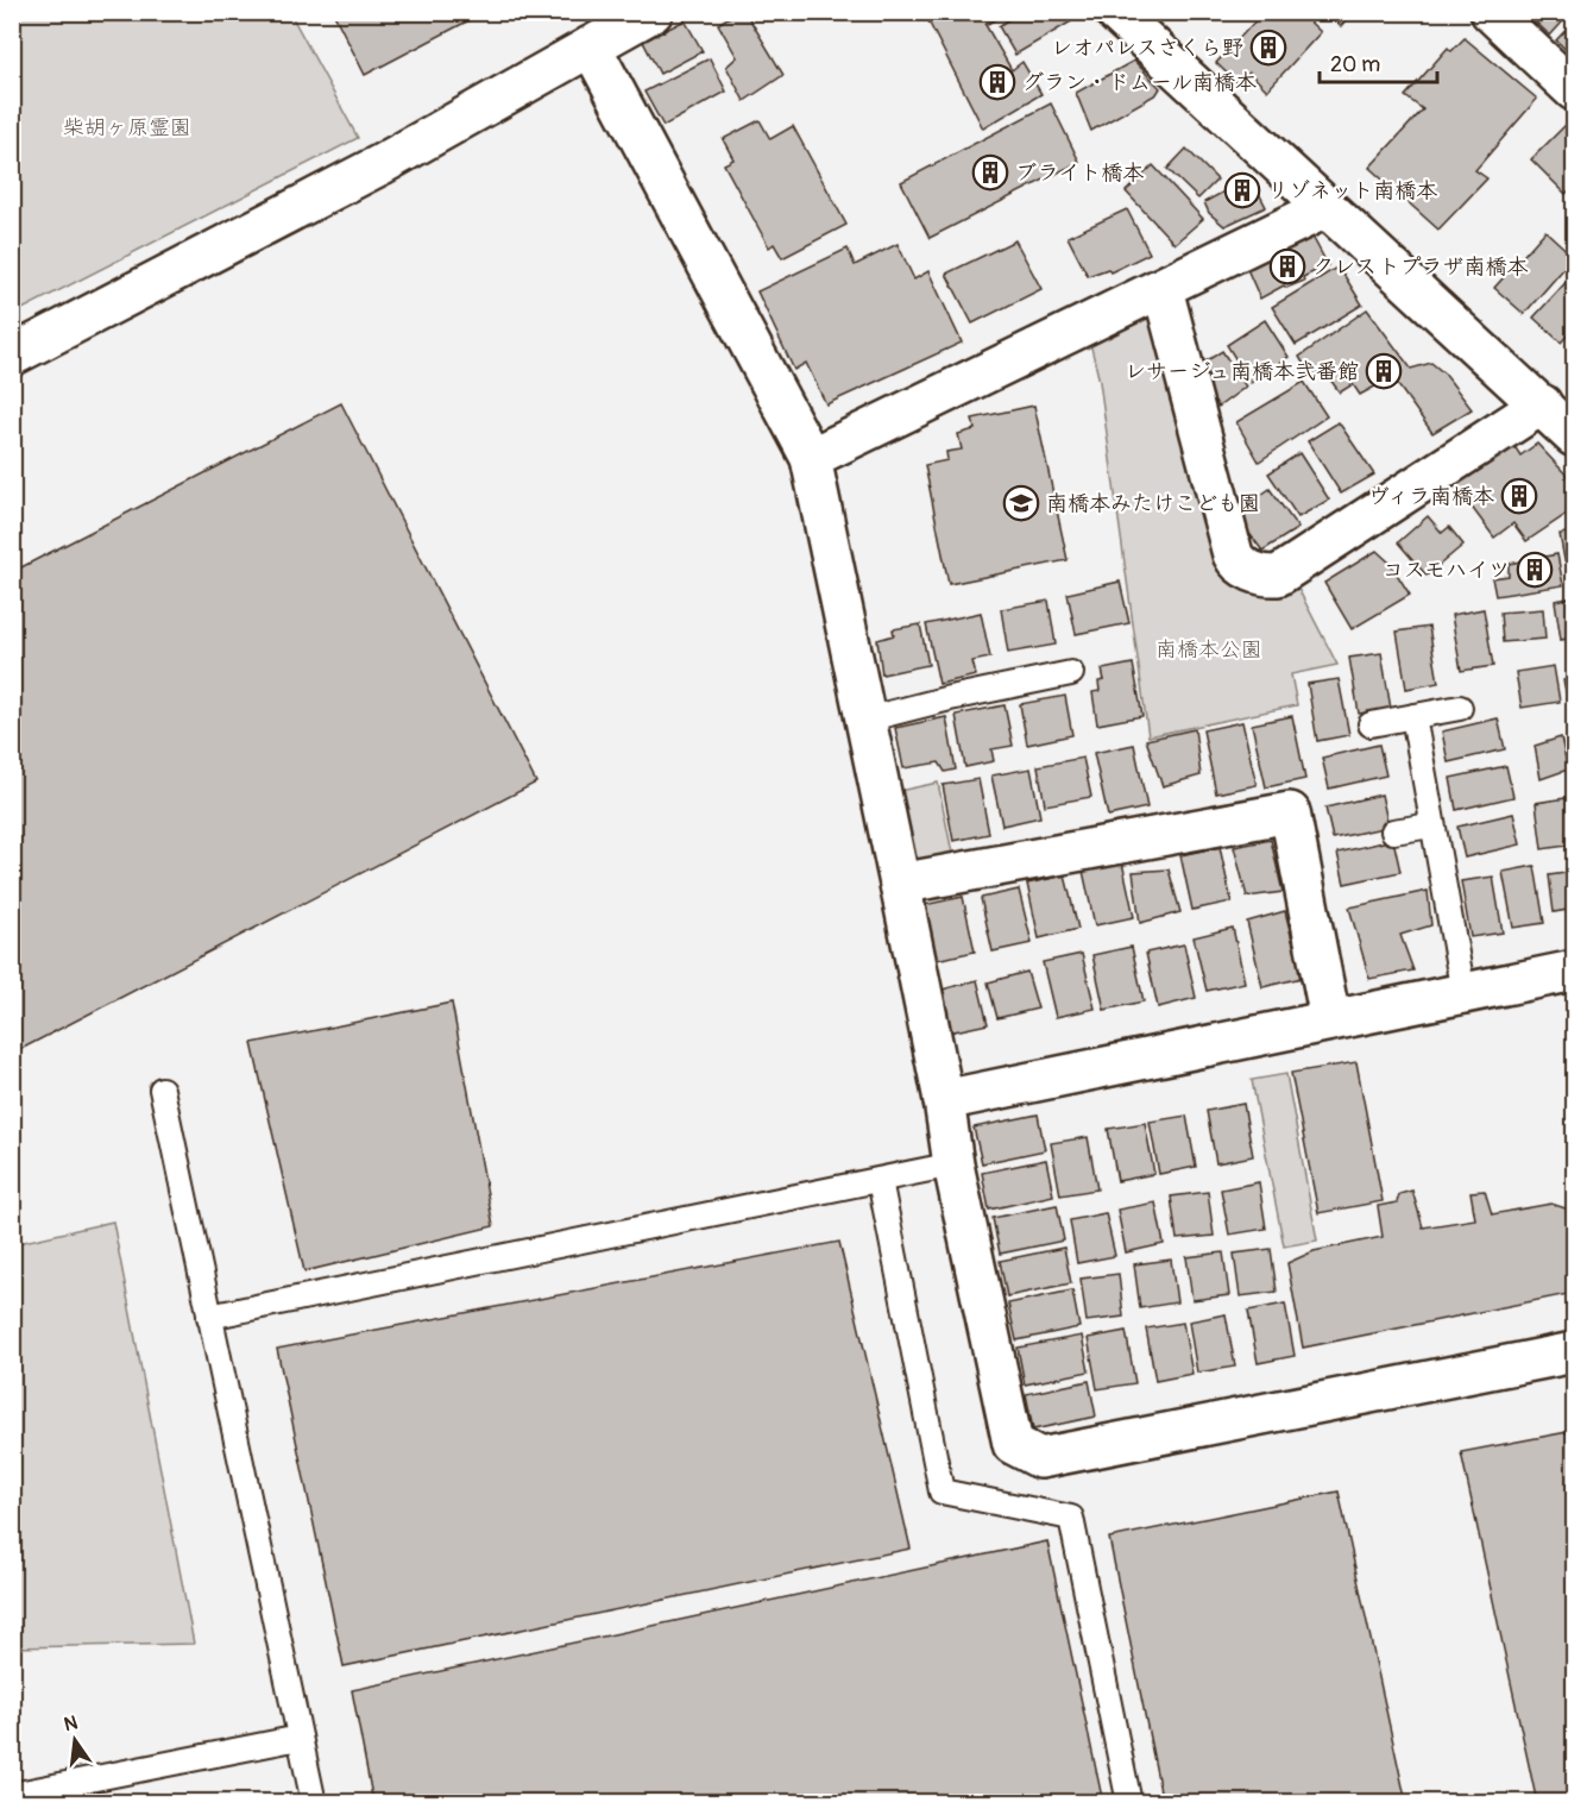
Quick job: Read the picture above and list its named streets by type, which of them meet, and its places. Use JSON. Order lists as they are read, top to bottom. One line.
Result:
{"parks":["柴胡ヶ原霊園","南橋本公園"],"places":{"building":["レオパレスさくら野","グラン・ドムール南橋本","ブライト橋本","リゾネット南橋本","クレストプラザ南橋本","レサージュ南橋本弐番館","ヴィラ南橋本","コスモハイツ"],"school or university":["南橋本みたけこども園"]},"scale_bar":"20 m","north":"top"}
